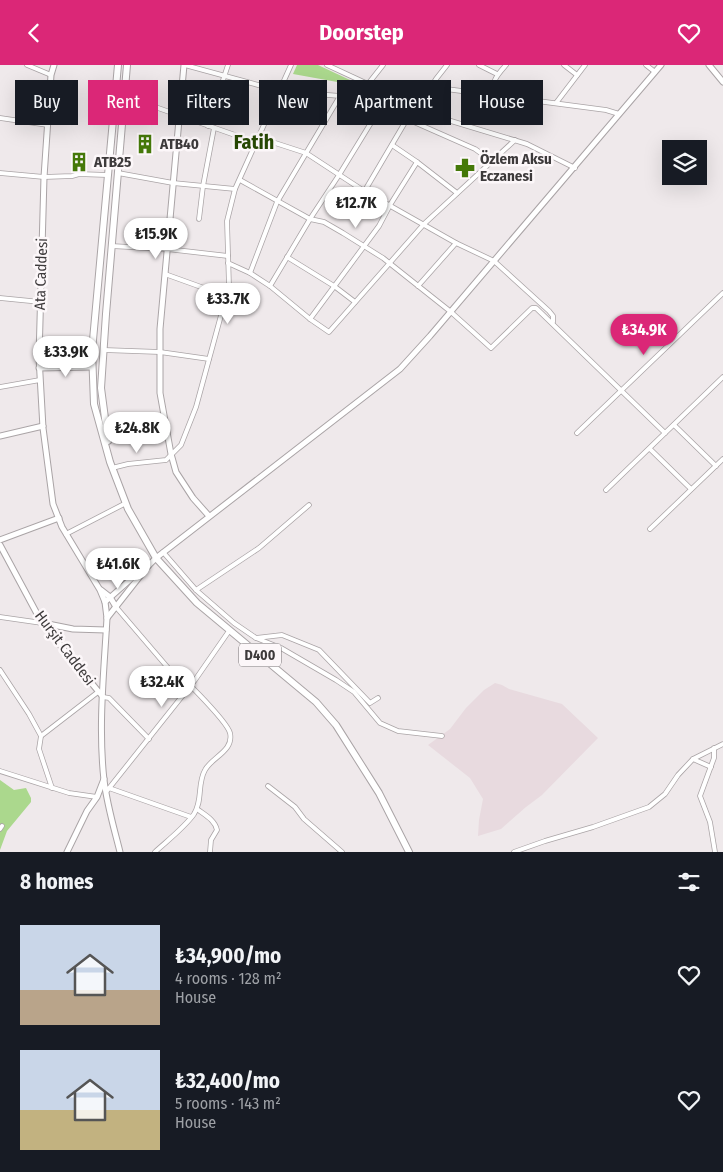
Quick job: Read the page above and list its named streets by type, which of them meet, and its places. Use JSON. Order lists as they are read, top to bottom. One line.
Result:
{"streets":{"highway":["D400"],"street":["Ata Caddesi","Hurşit Caddesi"]},"crossings":[["Ata Caddesi","Hurşit Caddesi"]],"districts":["Fatih"],"places":{"building":["ATB40","ATB25"],"pharmacy":["Özlem Aksu Eczanesi"]},"page":{"header":"Doorstep","chip":["Buy","Rent","Filters","New","Apartment","House"],"price":["₺12.7K","₺15.9K","₺33.7K","₺34.9K","₺33.9K","₺24.8K","₺41.6K","₺32.4K"],"heading":"8 homes","list":[{"name":"₺34,900/mo","note":"4 rooms · 128 m² · House"},{"name":"₺32,400/mo","note":"5 rooms · 143 m² · House"}]}}
